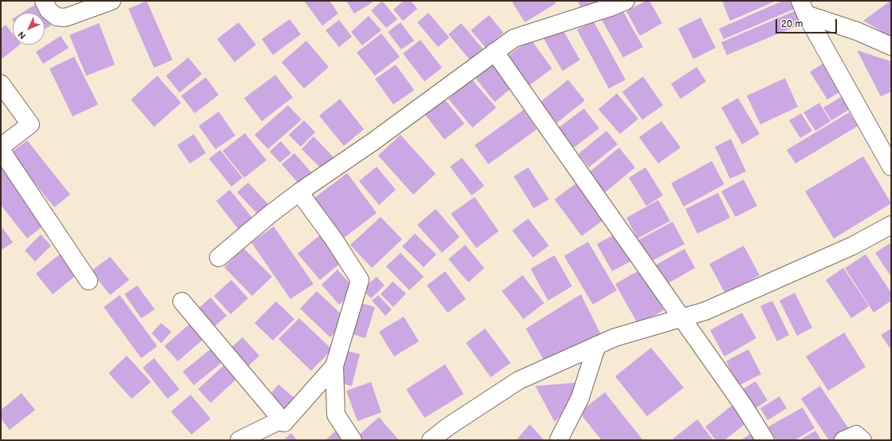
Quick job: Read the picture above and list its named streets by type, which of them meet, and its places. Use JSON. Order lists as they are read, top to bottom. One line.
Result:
{"scale_bar":"20 m","north":"bottom left"}
